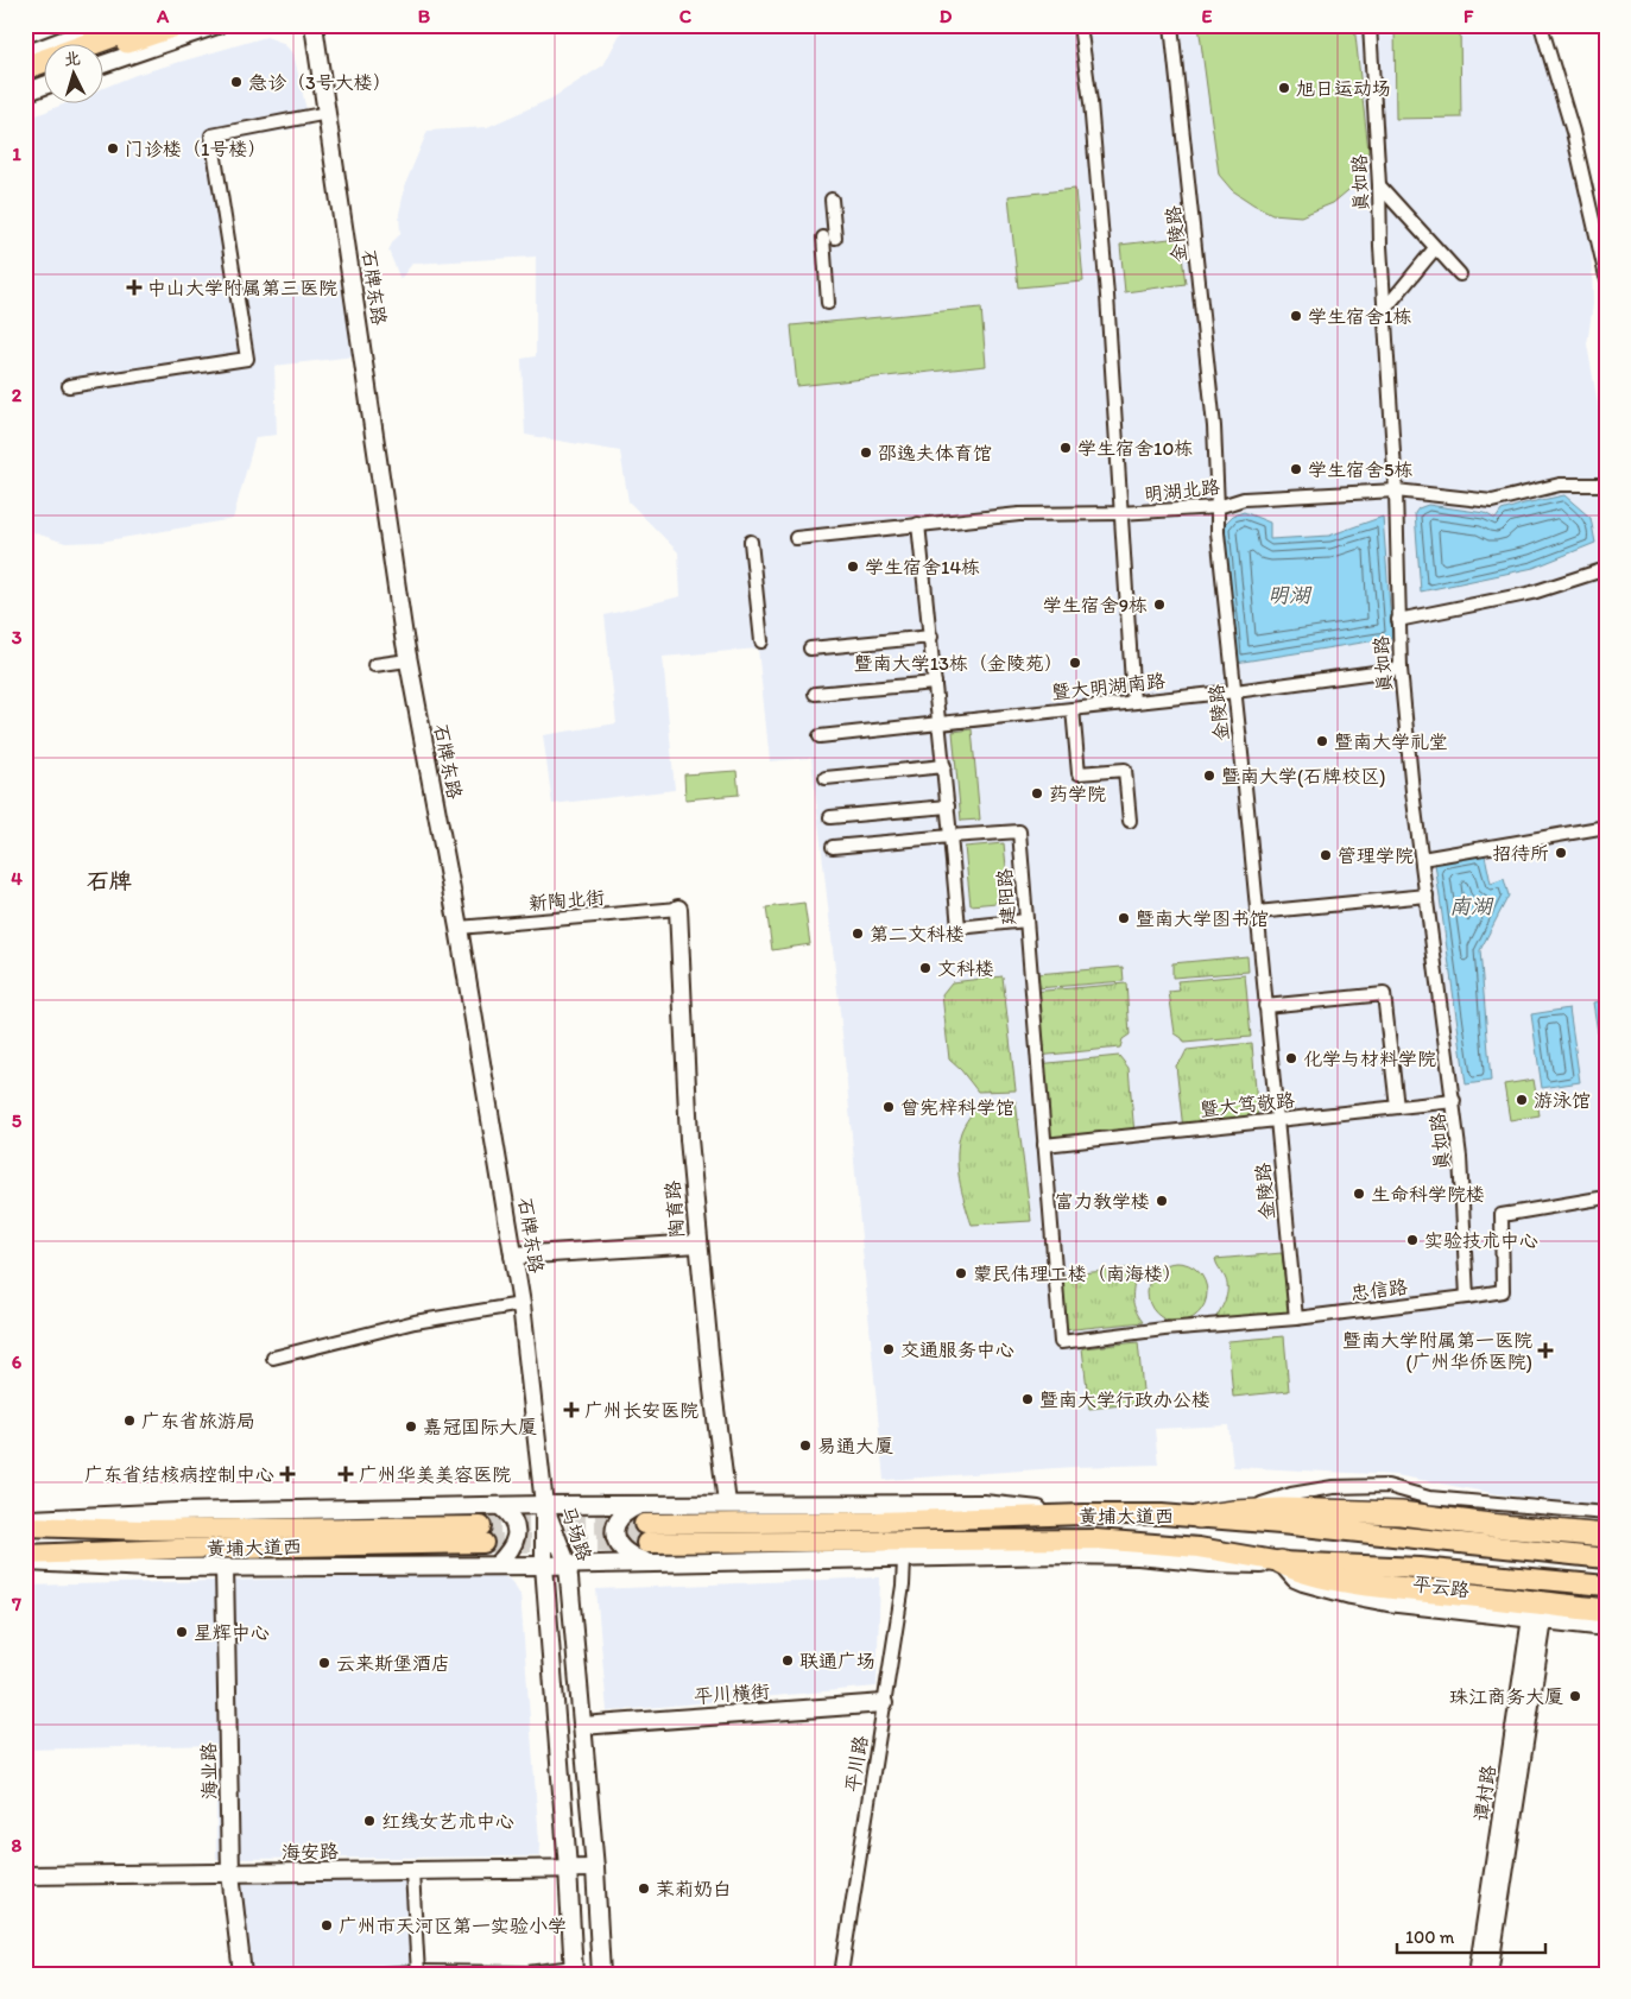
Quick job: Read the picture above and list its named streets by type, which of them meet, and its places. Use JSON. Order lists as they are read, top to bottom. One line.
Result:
{"streets":{"main road":["黄埔大道西"],"street":["真如路","金陵路","石牌东路","明湖北路","暨大明湖南路","建阳路","新陶北街","暨大笃敬路","陶育路","忠信路","马场路","平川横街","平川路","海业路","谭村路","海安路"]},"crossings":[["真如路","明湖北路"],["真如路","暨大明湖南路"],["真如路","暨大笃敬路"],["真如路","忠信路"],["金陵路","明湖北路"],["金陵路","暨大明湖南路"],["金陵路","建阳路"],["金陵路","暨大笃敬路"],["金陵路","忠信路"],["石牌东路","新陶北街"],["石牌东路","马场路"],["建阳路","暨大笃敬路"],["建阳路","忠信路"],["新陶北街","陶育路"],["马场路","平川横街"],["马场路","海安路"],["平川横街","平川路"],["海业路","海安路"]],"districts":["石牌"],"water":["明湖","南湖"],"places":{"other":["急诊（3号大楼）","旭日运动场","门诊楼（1号楼）","学生宿舍1栋","学生宿舍10栋","邵逸夫体育馆","学生宿舍5栋","学生宿舍14栋","学生宿舍9栋","暨南大学13栋（金陵苑）","暨南大学礼堂","暨南大学(石牌校区)","药学院","招待所","管理学院","暨南大学图书馆","第二文科楼","文科楼","化学与材料学院","游泳馆","曾宪梓科学馆","生命科学院楼","富力教学楼","实验技术中心","蒙民伟理工楼（南海楼）","交通服务中心","暨南大学行政办公楼","广东省旅游局","嘉冠国际大厦","易通大厦","星辉中心","联通广场","云来斯堡酒店","珠江商务大厦","红线女艺术中心","茉莉奶白","广州市天河区第一实验小学"],"health":["中山大学附属第三医院","暨南大学附属第一医院 (广州华侨医院)","广州长安医院","广东省结核病控制中心","广州华美美容医院"]},"scale_bar":"100 m","north":"top","grid":{"columns":["A","B","C","D","E","F"],"rows":["1","2","3","4","5","6","7","8"]}}
